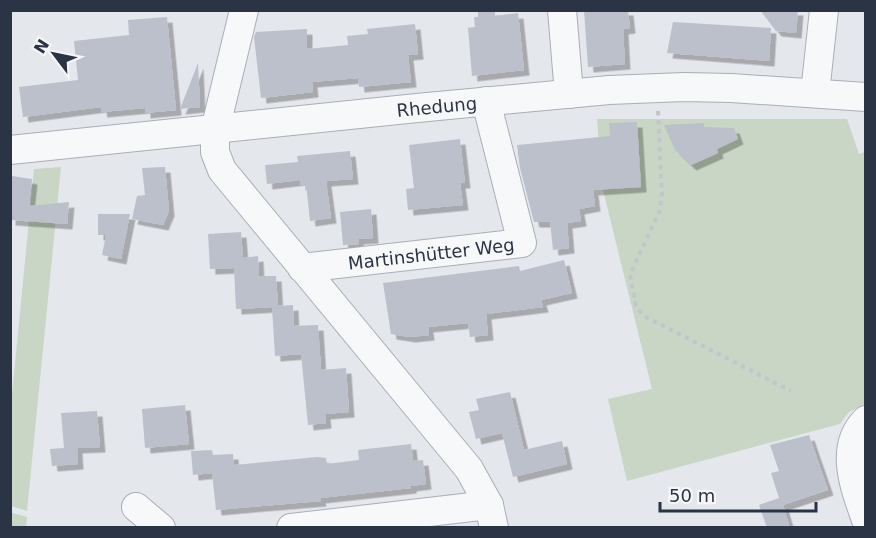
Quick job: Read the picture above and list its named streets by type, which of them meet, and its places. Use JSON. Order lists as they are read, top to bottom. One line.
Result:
{"streets":{"street":["Rhedung","Martinshütter Weg"]},"crossings":[["Rhedung","Martinshütter Weg"]],"scale_bar":"50 m","north":"top left"}
